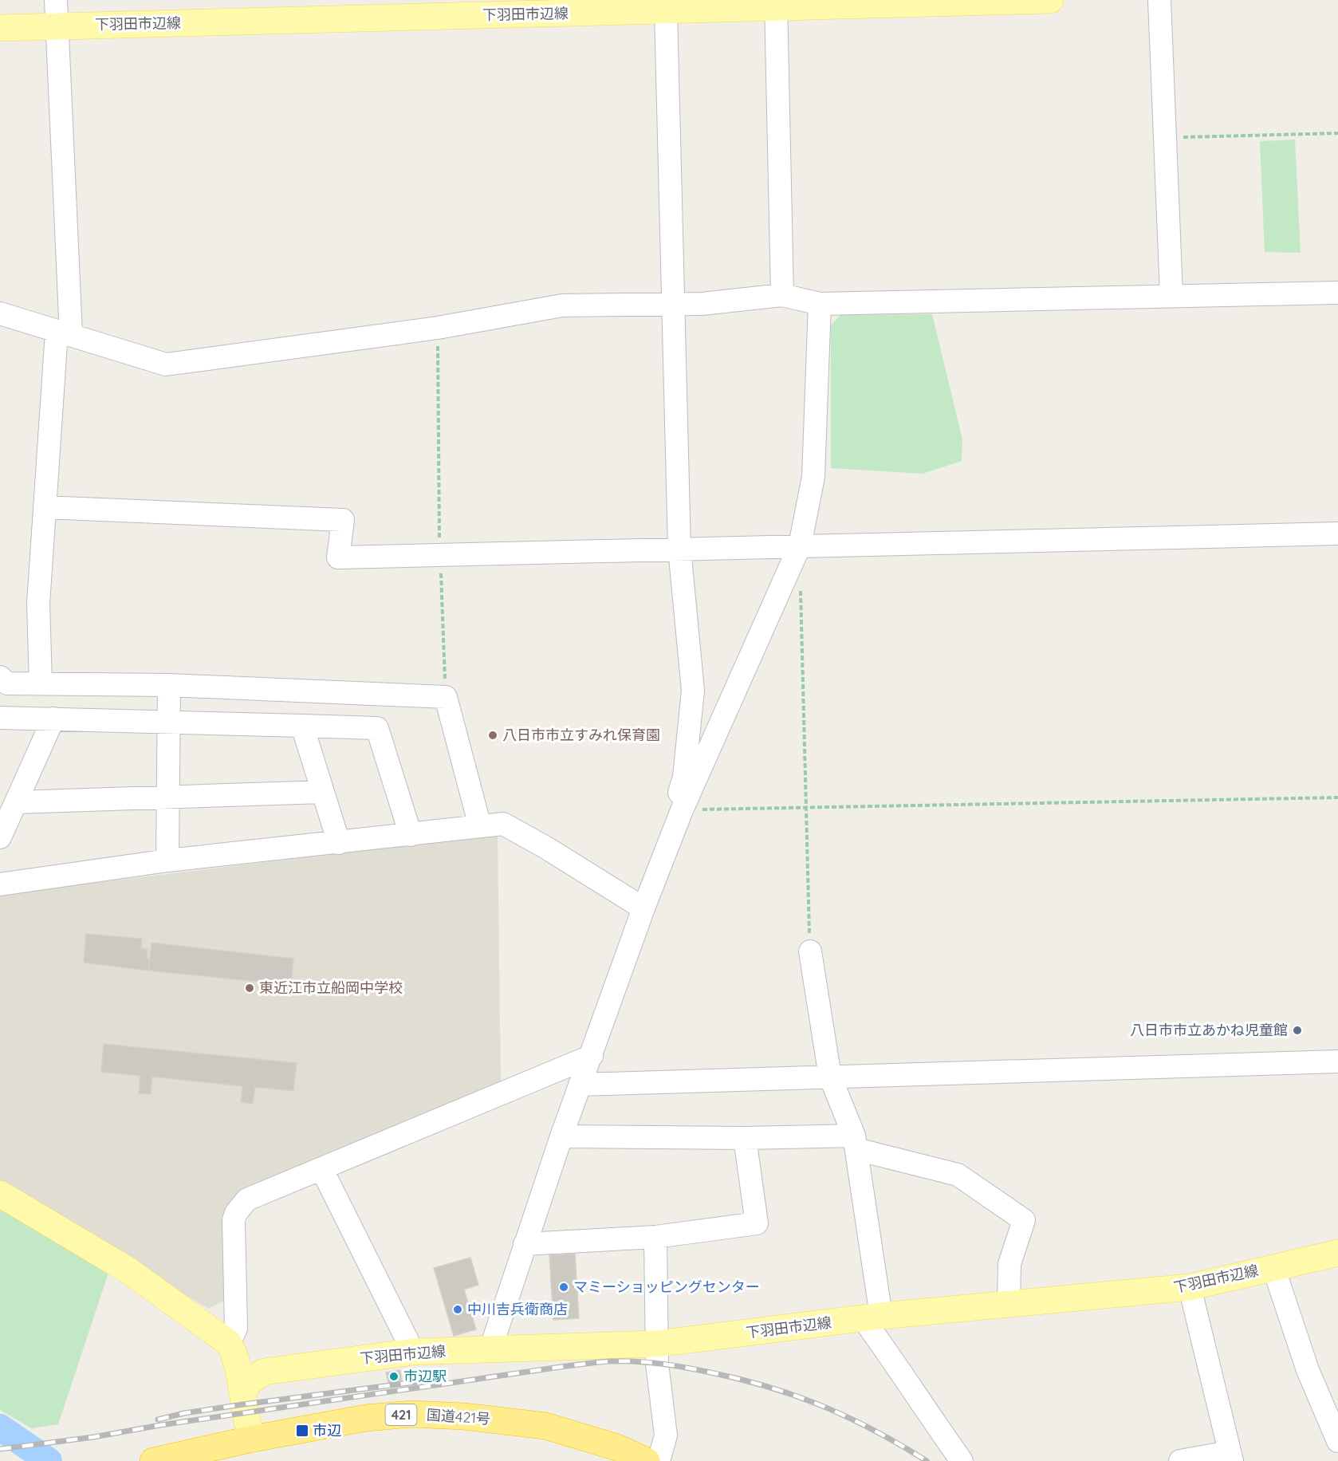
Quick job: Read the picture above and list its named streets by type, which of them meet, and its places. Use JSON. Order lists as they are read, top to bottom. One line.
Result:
{"streets":{"highway":["421","国道421号"],"main road":["下羽田市辺線"]},"places":{"other":["八日市市立すみれ保育園","東近江市立船岡中学校","八日市市立あかね児童館","マミーショッピングセンター","中川吉兵衛商店","市辺駅"],"transit":["市辺"]}}
